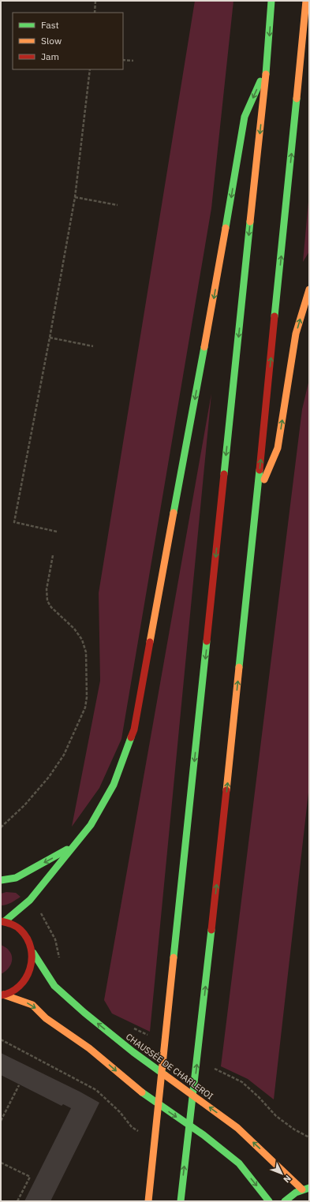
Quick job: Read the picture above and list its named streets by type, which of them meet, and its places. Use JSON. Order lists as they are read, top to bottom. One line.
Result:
{"streets":{"main road":["CHAUSSÉE DE CHARLEROI"]},"legend":["Fast","Slow","Jam"],"north":"bottom right"}
